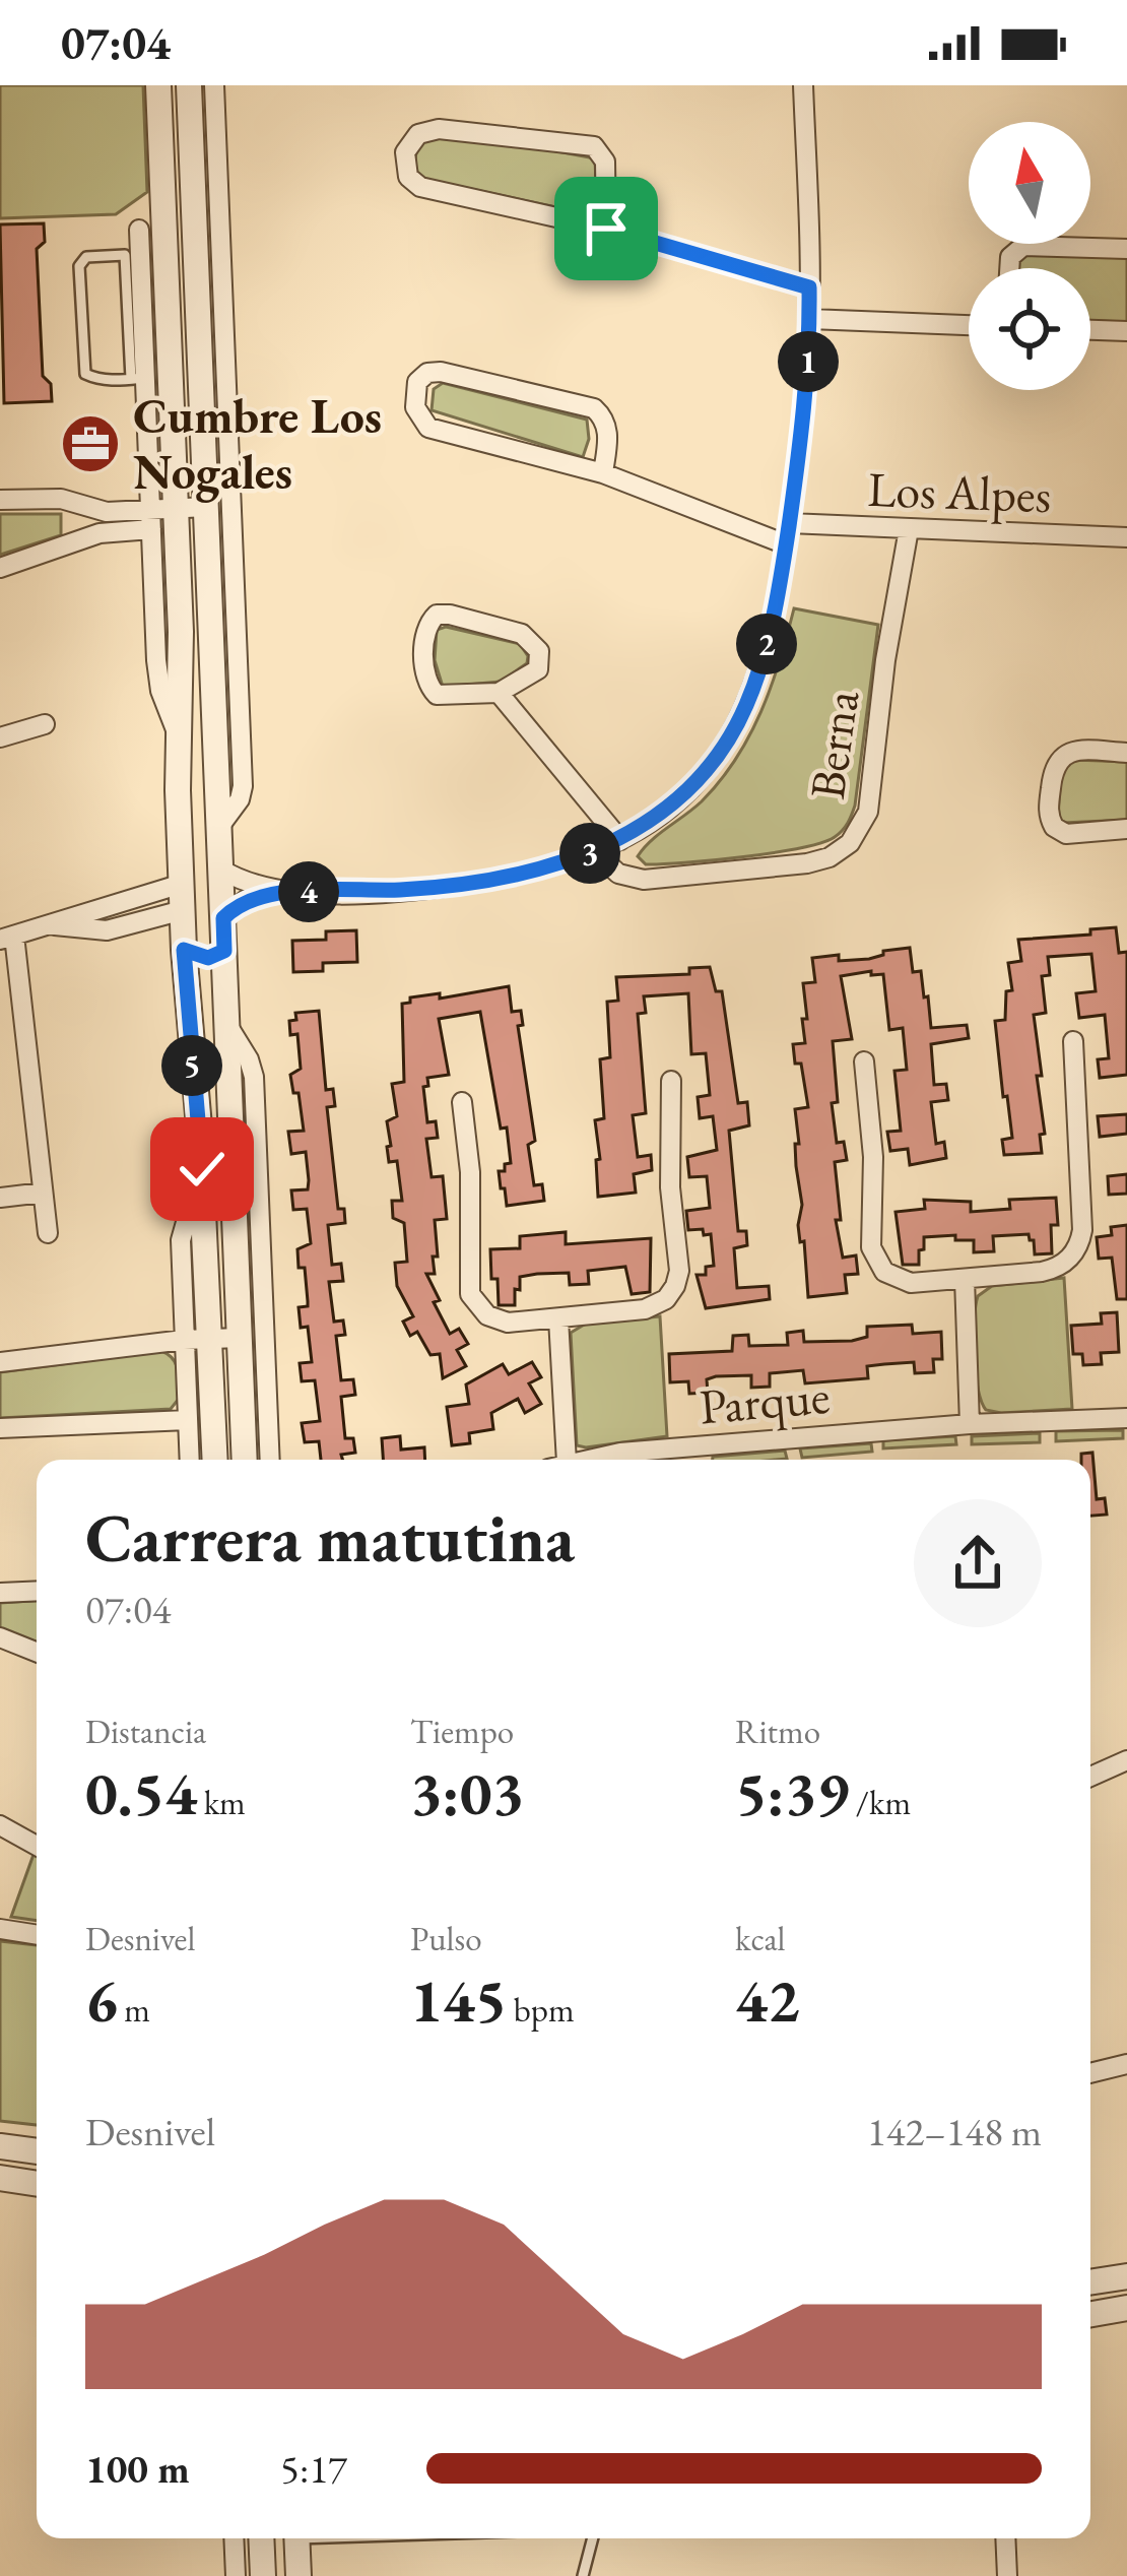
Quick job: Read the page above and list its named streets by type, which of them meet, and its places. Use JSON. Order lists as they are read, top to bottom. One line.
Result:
{"streets":{"street":["Los Alpes","Berna","Parque"]},"crossings":[["Los Alpes","Berna"]],"places":{"office":["Cumbre Los Nogales"]},"north":"top","page":{"status":"07:04","pins":["1","2","3","4","5"],"heading":["Carrera matutina","07:04"],"stats":[["Distancia","0.54 km"],["Tiempo","3:03"],["Ritmo","5:39 /km"],["Desnivel","6 m"],["Pulso","145 bpm"],["kcal","42"]],"chart":["Desnivel","142–148 m"],"list":[{"name":"100 m","note":"5:17"}]}}
